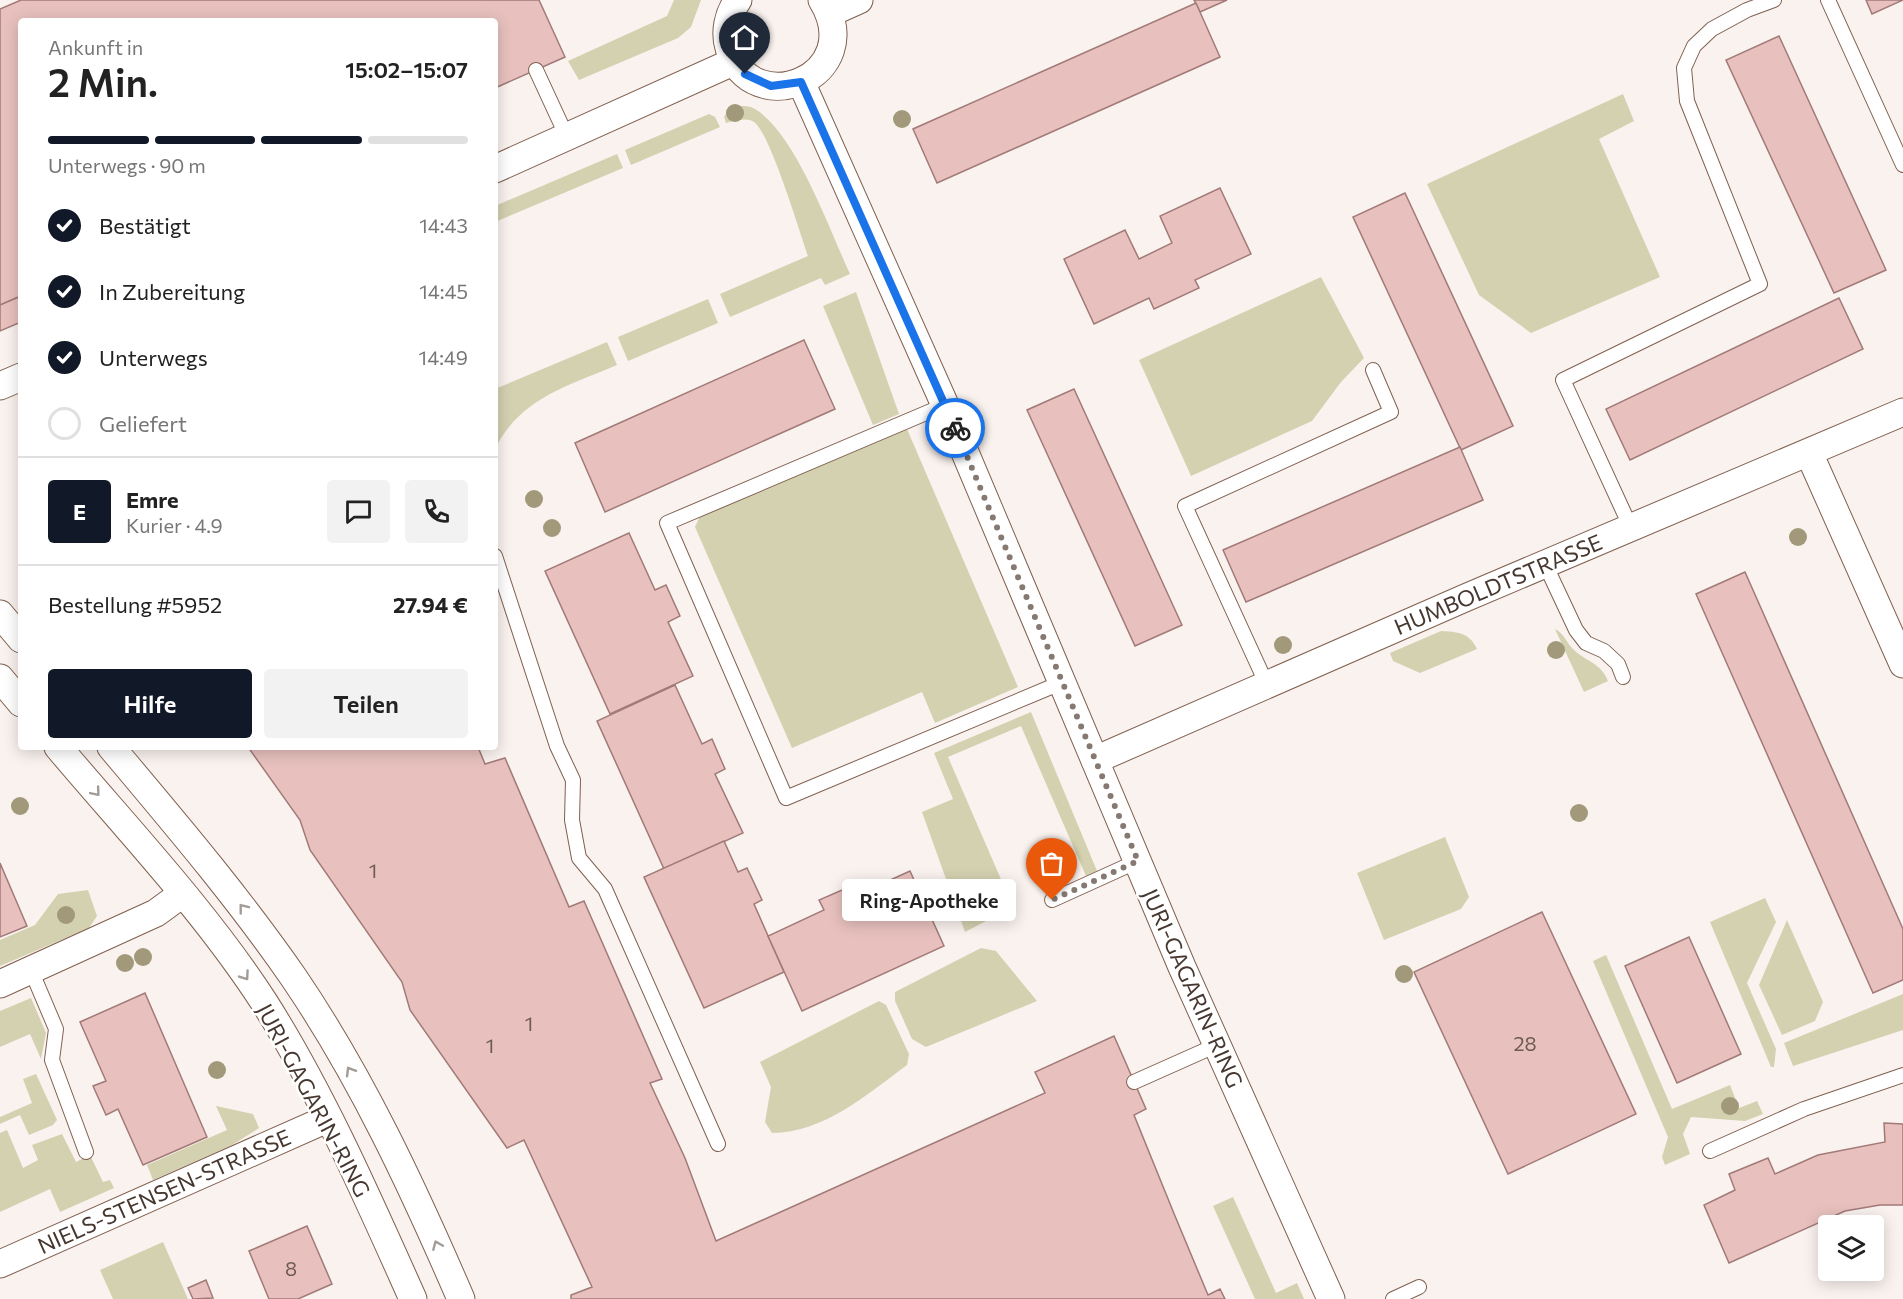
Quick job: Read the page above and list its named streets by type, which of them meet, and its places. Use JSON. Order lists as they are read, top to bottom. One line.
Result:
{"streets":{"street":["HUMBOLDTSTRASSE","JURI-GAGARIN-RING","NIELS-STENSEN-STRASSE"]},"crossings":[["HUMBOLDTSTRASSE","JURI-GAGARIN-RING"],["JURI-GAGARIN-RING","NIELS-STENSEN-STRASSE"]],"places":["Ring-Apotheke"],"house_numbers":["1","1","28","1","8"],"page":{"heading":["2 Min.","Ankunft in","15:02–15:07"],"panel":["Emre","Kurier · 4.9","Bestellung #5952","27.94 €"],"bar":"Unterwegs · 90 m","list":[["Bestätigt","14:43"],["In Zubereitung","14:45"],["Unterwegs","14:49"],"Geliefert"],"round":"E","buttons":["Hilfe","Teilen"],"bubble":"Ring-Apotheke"}}
